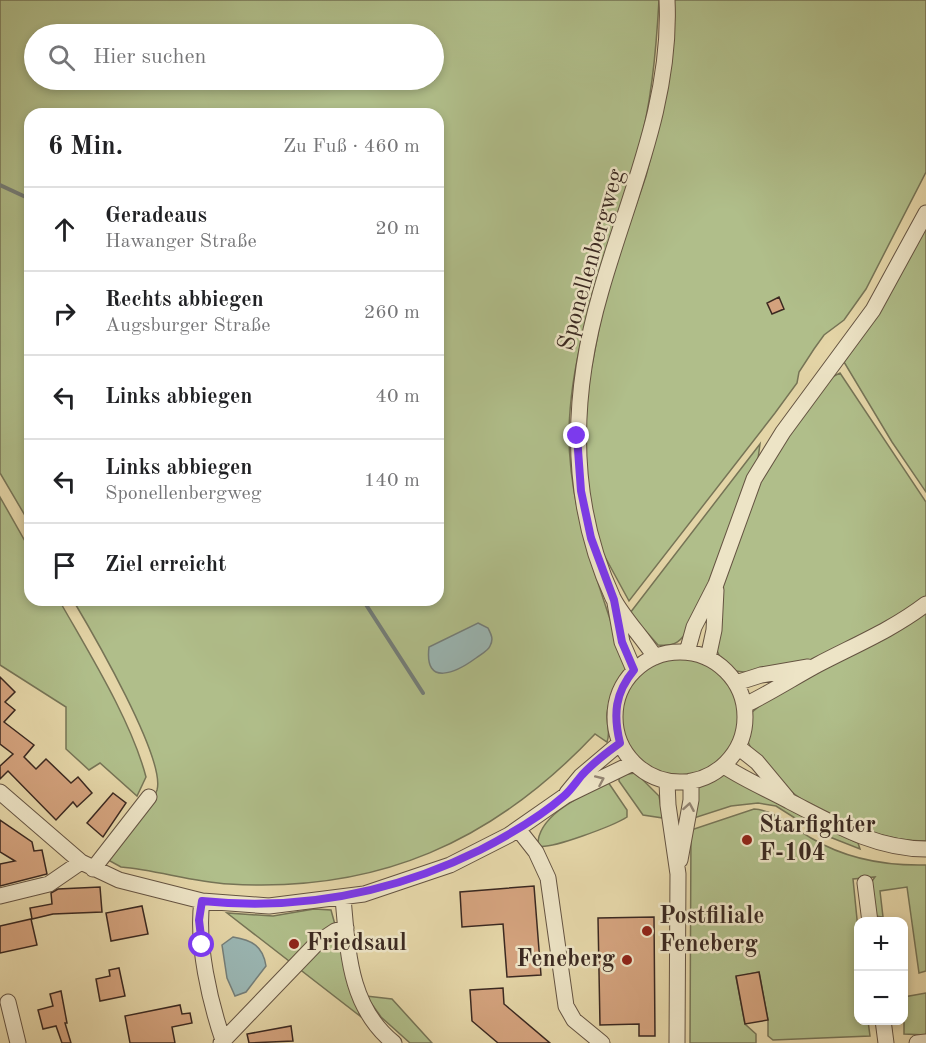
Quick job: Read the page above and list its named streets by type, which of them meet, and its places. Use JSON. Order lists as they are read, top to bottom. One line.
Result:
{"streets":{"street":["Sponellenbergweg"]},"places":["Starfighter F-104","Postfiliale Feneberg","Friedsaul","Feneberg"],"page":{"search":"Hier suchen","heading":["6 Min.","Zu Fuß · 460 m"],"list":[["Geradeaus","Hawanger Straße","20 m"],["Rechts abbiegen","Augsburger Straße","260 m"],["Links abbiegen","40 m"],["Links abbiegen","Sponellenbergweg","140 m"],"Ziel erreicht"],"map_buttons":["+","−"]}}
